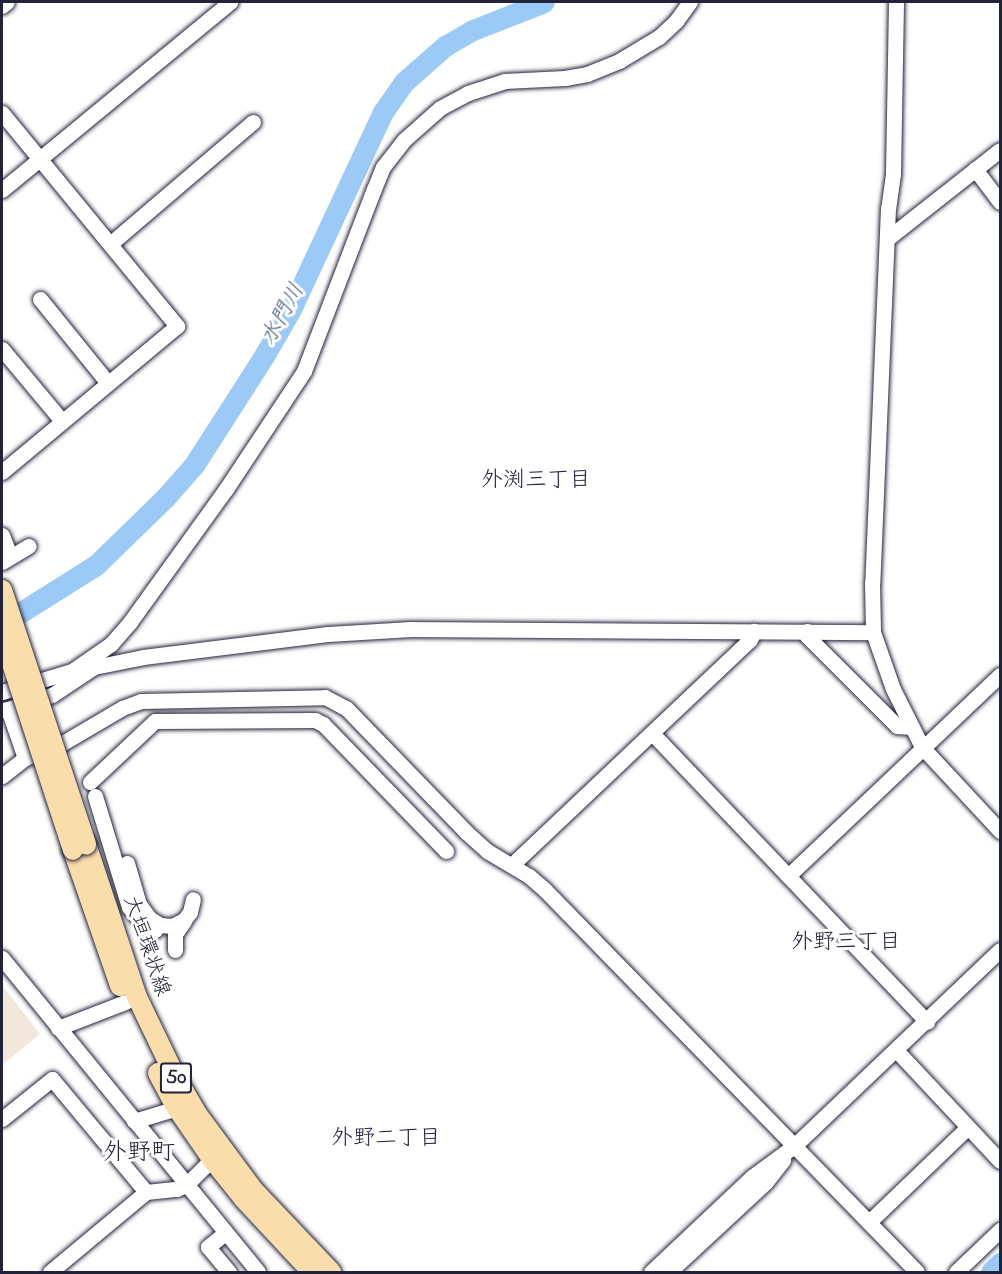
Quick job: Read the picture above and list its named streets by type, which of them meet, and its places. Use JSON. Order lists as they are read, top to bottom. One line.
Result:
{"streets":{"main road":["大垣環状線","50"]},"districts":["外渕三丁目","外野三丁目","外野二丁目","外野町"],"water":["水門川"]}
